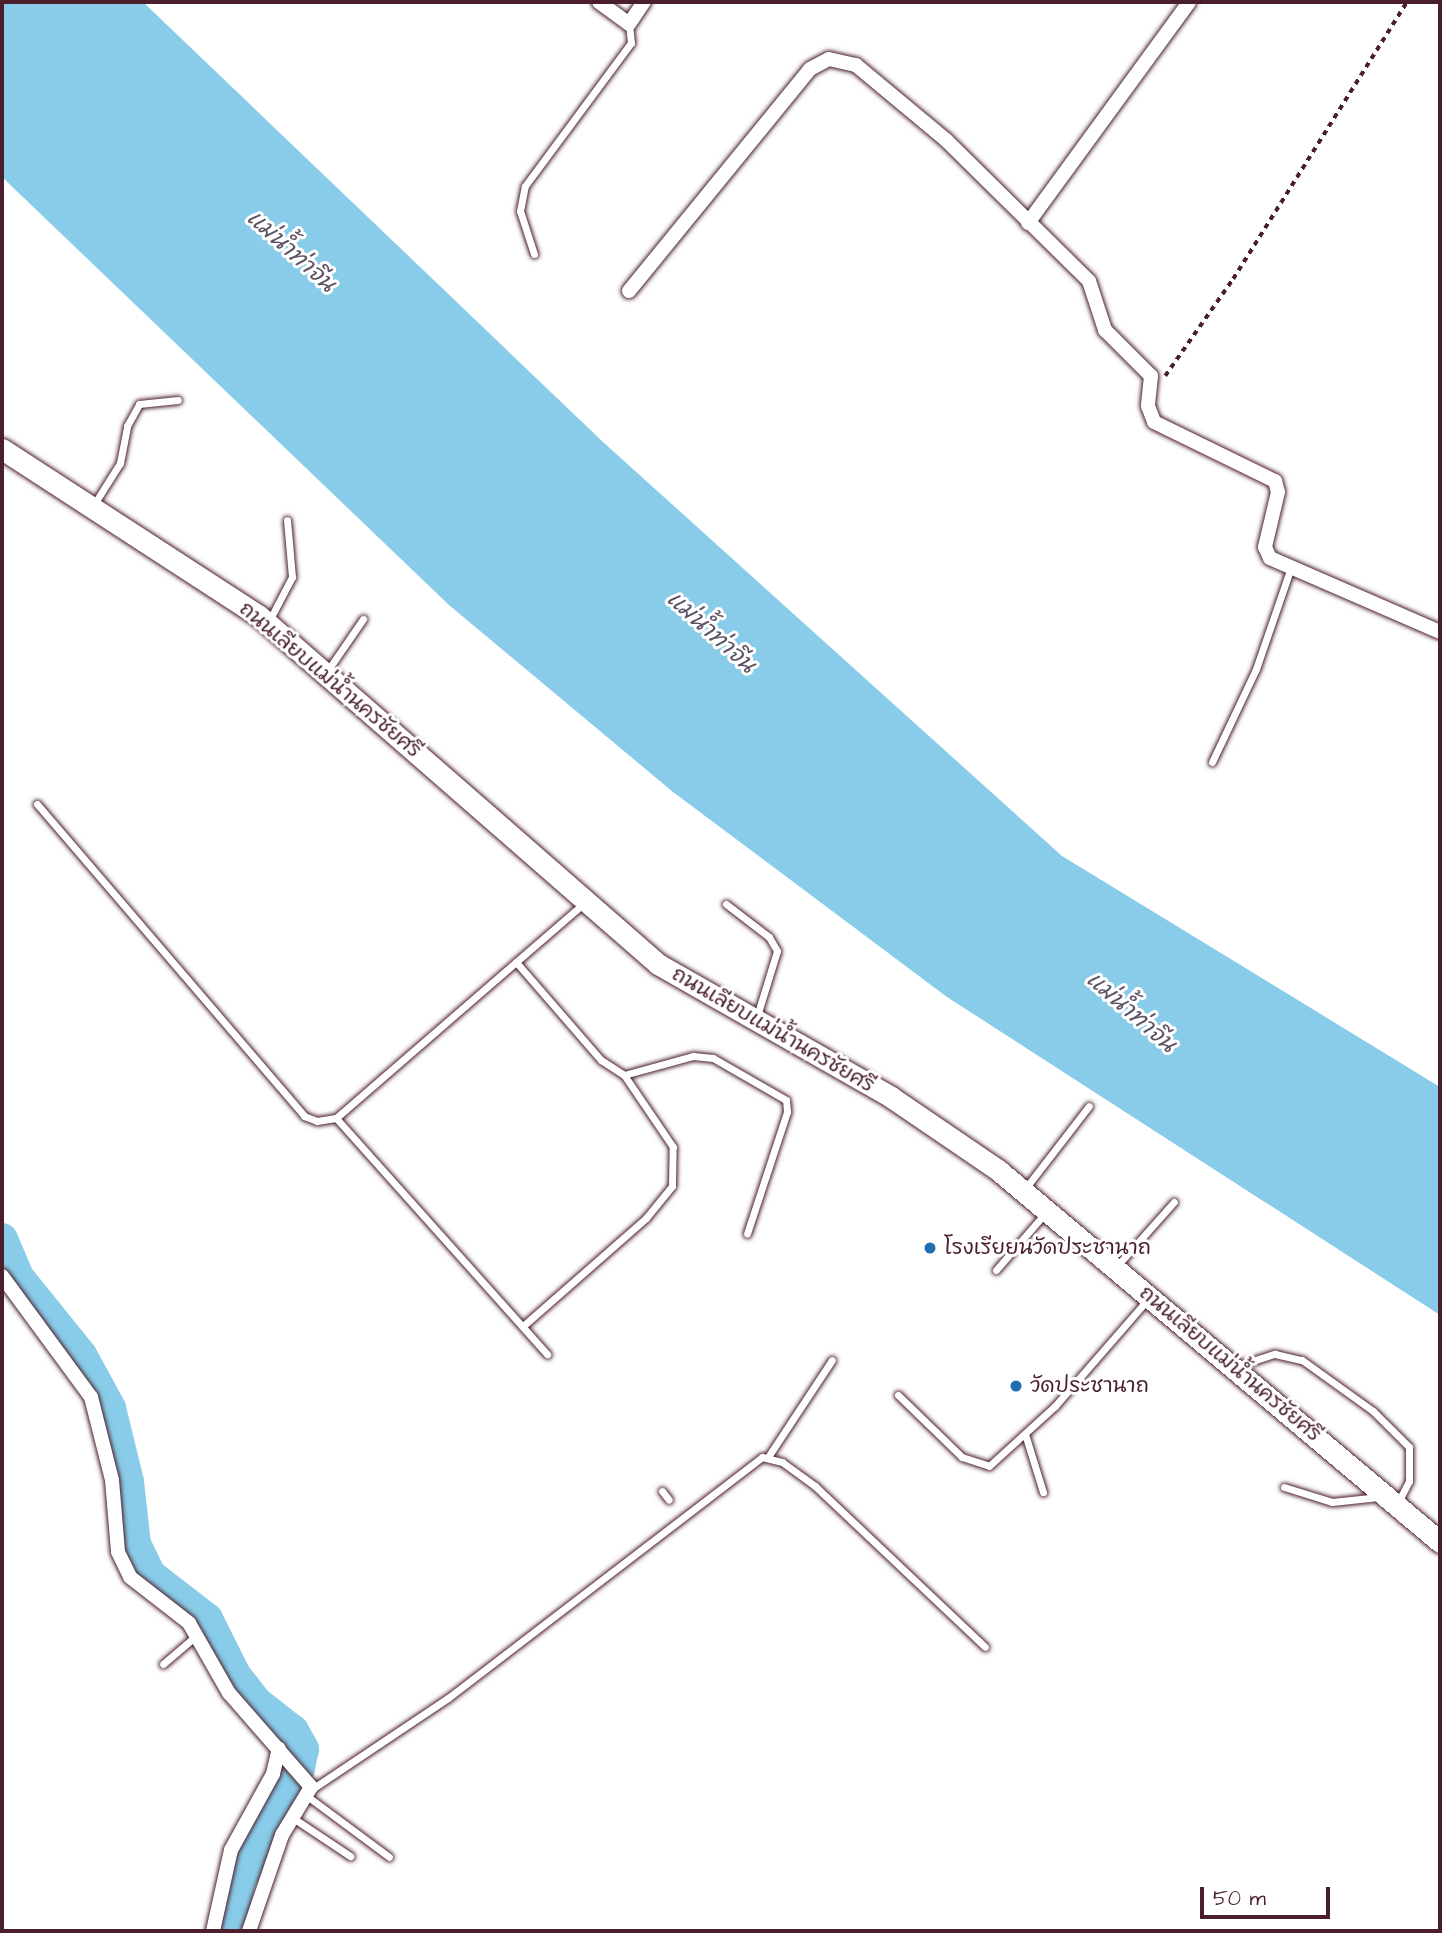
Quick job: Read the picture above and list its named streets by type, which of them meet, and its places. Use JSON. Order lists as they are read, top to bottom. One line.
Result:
{"streets":{"main road":["ถนนเลียบแม่น้ำนครชัยศรี"]},"water":["แม่น้ำท่าจีน"],"places":["โรงเรียยนวัดประชานาถ","วัดประชานาถ"],"scale_bar":"50 m"}
